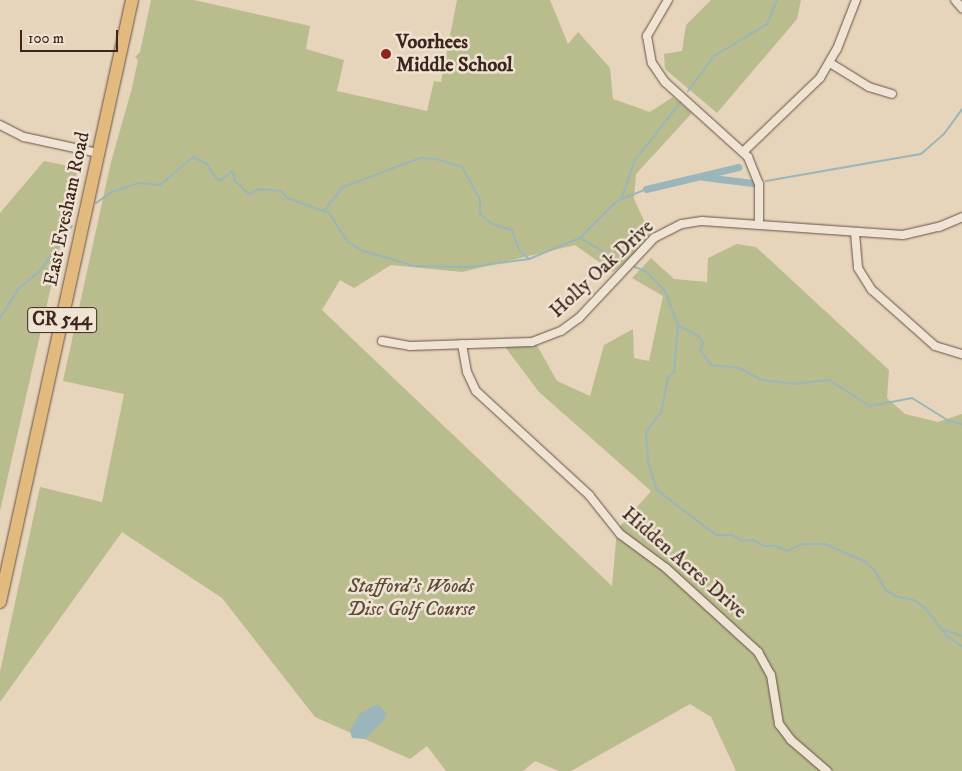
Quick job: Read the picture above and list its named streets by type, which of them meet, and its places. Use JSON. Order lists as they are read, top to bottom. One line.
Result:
{"streets":{"main road":["East Evesham Road","CR 544"],"street":["Holly Oak Drive","Hidden Acres Drive"]},"crossings":[["Holly Oak Drive","Hidden Acres Drive"]],"parks":["Stafford's Woods Disc Golf Course"],"places":["Voorhees Middle School"],"scale_bar":"100 m"}
